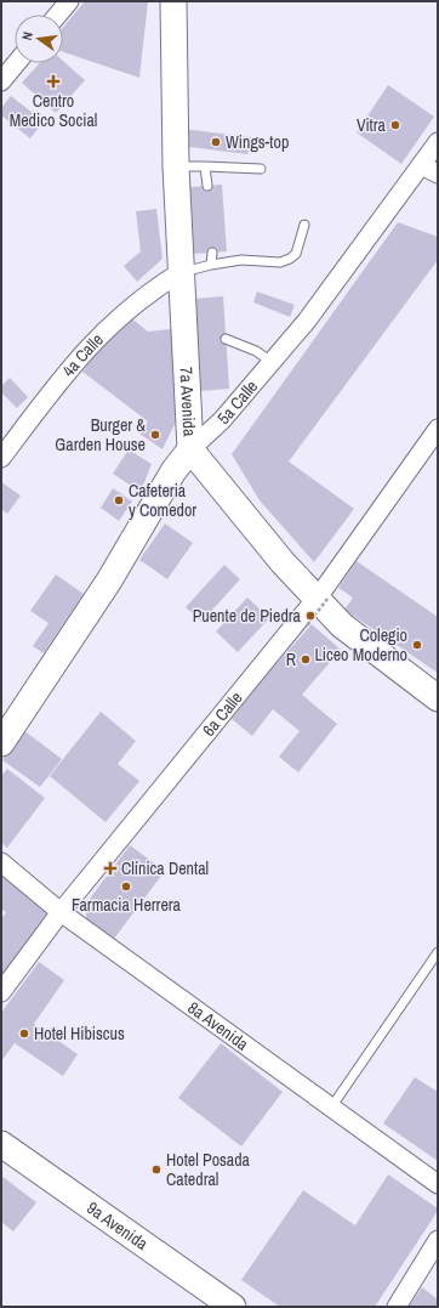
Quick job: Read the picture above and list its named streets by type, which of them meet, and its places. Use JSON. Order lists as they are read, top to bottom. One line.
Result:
{"streets":{"main road":["7a Avenida","5a Calle","9a Avenida"],"street":["4a Calle","6a Calle","8a Avenida"]},"crossings":[["4a Calle","7a Avenida"],["7a Avenida","5a Calle"],["7a Avenida","6a Calle"],["6a Calle","8a Avenida"]],"places":{"health":["Centro Medico Social","Clínica Dental"],"other":["Vitra","Wings-top","Burger & Garden House","Cafeteria y Comedor","Puente de Piedra","Colegio Liceo Moderno","R","Farmacia Herrera","Hotel Hibiscus","Hotel Posada Catedral"]},"north":"left"}
